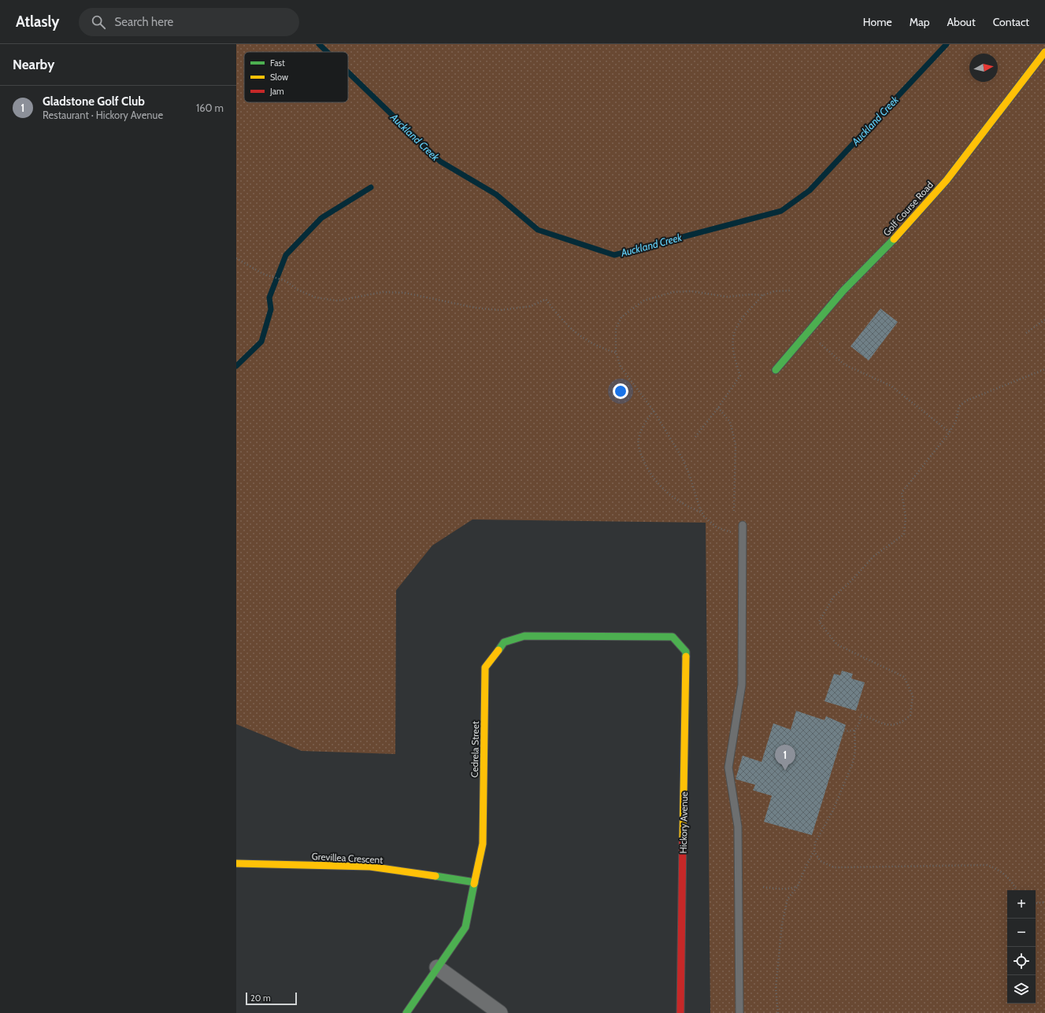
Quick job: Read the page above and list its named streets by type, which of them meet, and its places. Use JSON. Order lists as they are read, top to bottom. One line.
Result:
{"streets":{"street":["Golf Course Road","Cedrela Street","Hickory Avenue","Grevillea Crescent"]},"crossings":[["Cedrela Street","Hickory Avenue"],["Cedrela Street","Grevillea Crescent"]],"water":["Auckland Creek"],"legend":["Fast","Slow","Jam"],"scale_bar":"20 m","north":"right","page":{"header":"Atlasly","search":"Search here","nav":["Home","Map","About","Contact"],"heading":"Nearby","list":[{"mark":"1","name":"Gladstone Golf Club","note":"Restaurant · Hickory Avenue","value":"160 m"}],"pins":"1","map_buttons":["+","−"],"scale":"20 m"}}
